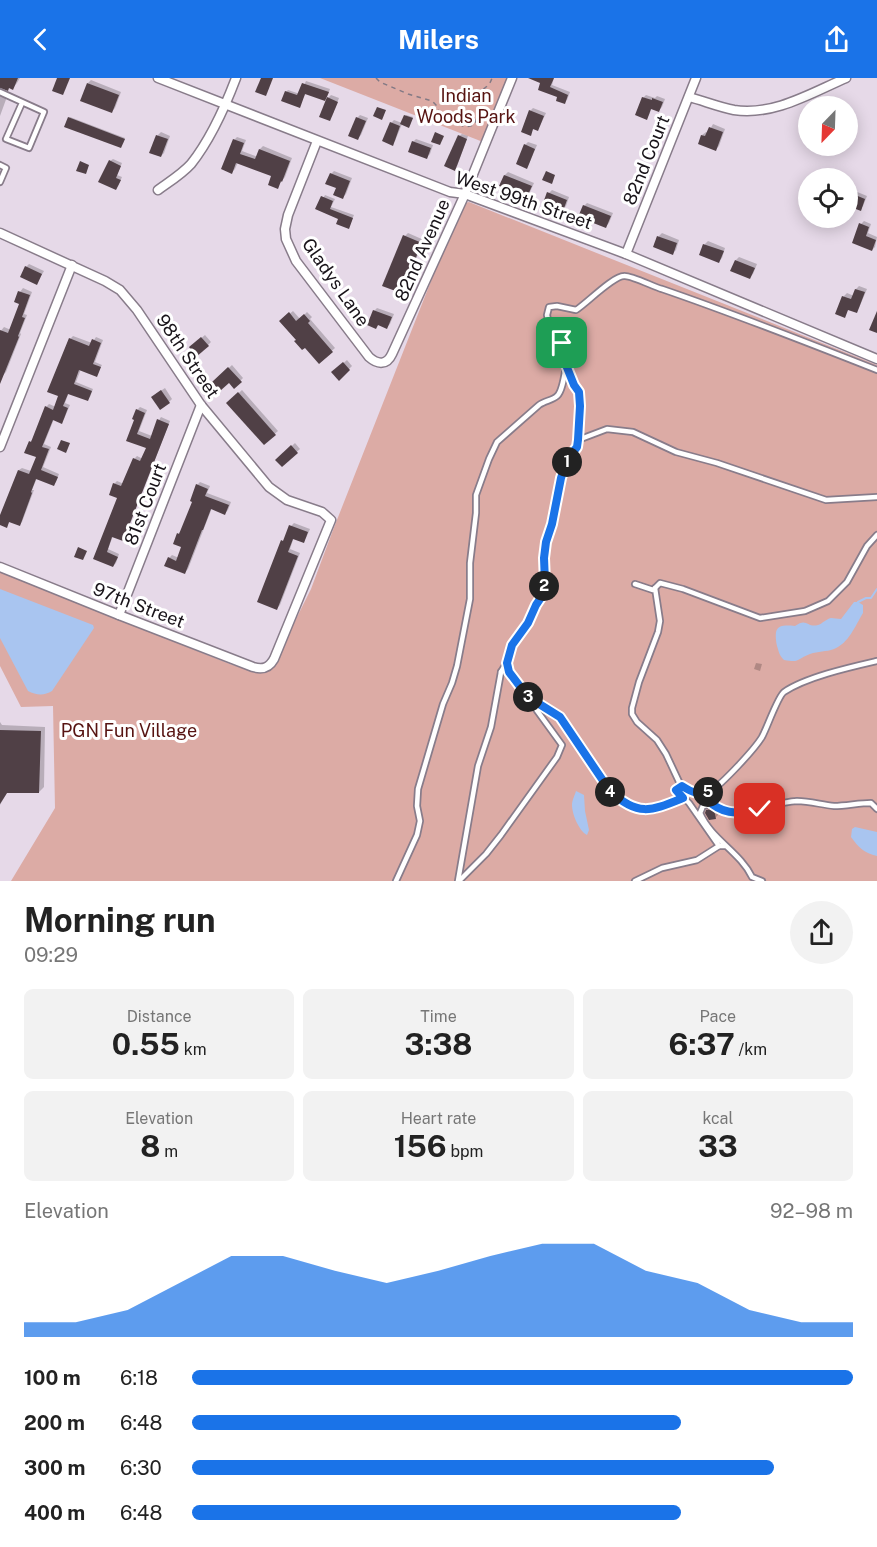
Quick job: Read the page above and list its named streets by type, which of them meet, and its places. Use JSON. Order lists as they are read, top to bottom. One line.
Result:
{"streets":{"street":["82nd Court","West 99th Street","82nd Avenue","Gladys Lane","98th Street","81st Court","97th Street"]},"crossings":[["82nd Court","West 99th Street"],["West 99th Street","82nd Avenue"],["West 99th Street","Gladys Lane"],["82nd Avenue","Gladys Lane"],["98th Street","81st Court"],["98th Street","97th Street"],["81st Court","97th Street"]],"parks":["Indian Woods Park","PGN Fun Village"],"north":"bottom left","page":{"header":"Milers","pins":["1","2","3","4","5"],"heading":["Morning run","09:29"],"stats":[["Distance","0.55 km"],["Time","3:38"],["Pace","6:37 /km"],["Elevation","8 m"],["Heart rate","156 bpm"],["kcal","33"]],"chart":["Elevation","92–98 m"],"list":[{"name":"100 m","note":"6:18"},{"name":"200 m","note":"6:48"},{"name":"300 m","note":"6:30"},{"name":"400 m","note":"6:48"}]}}
